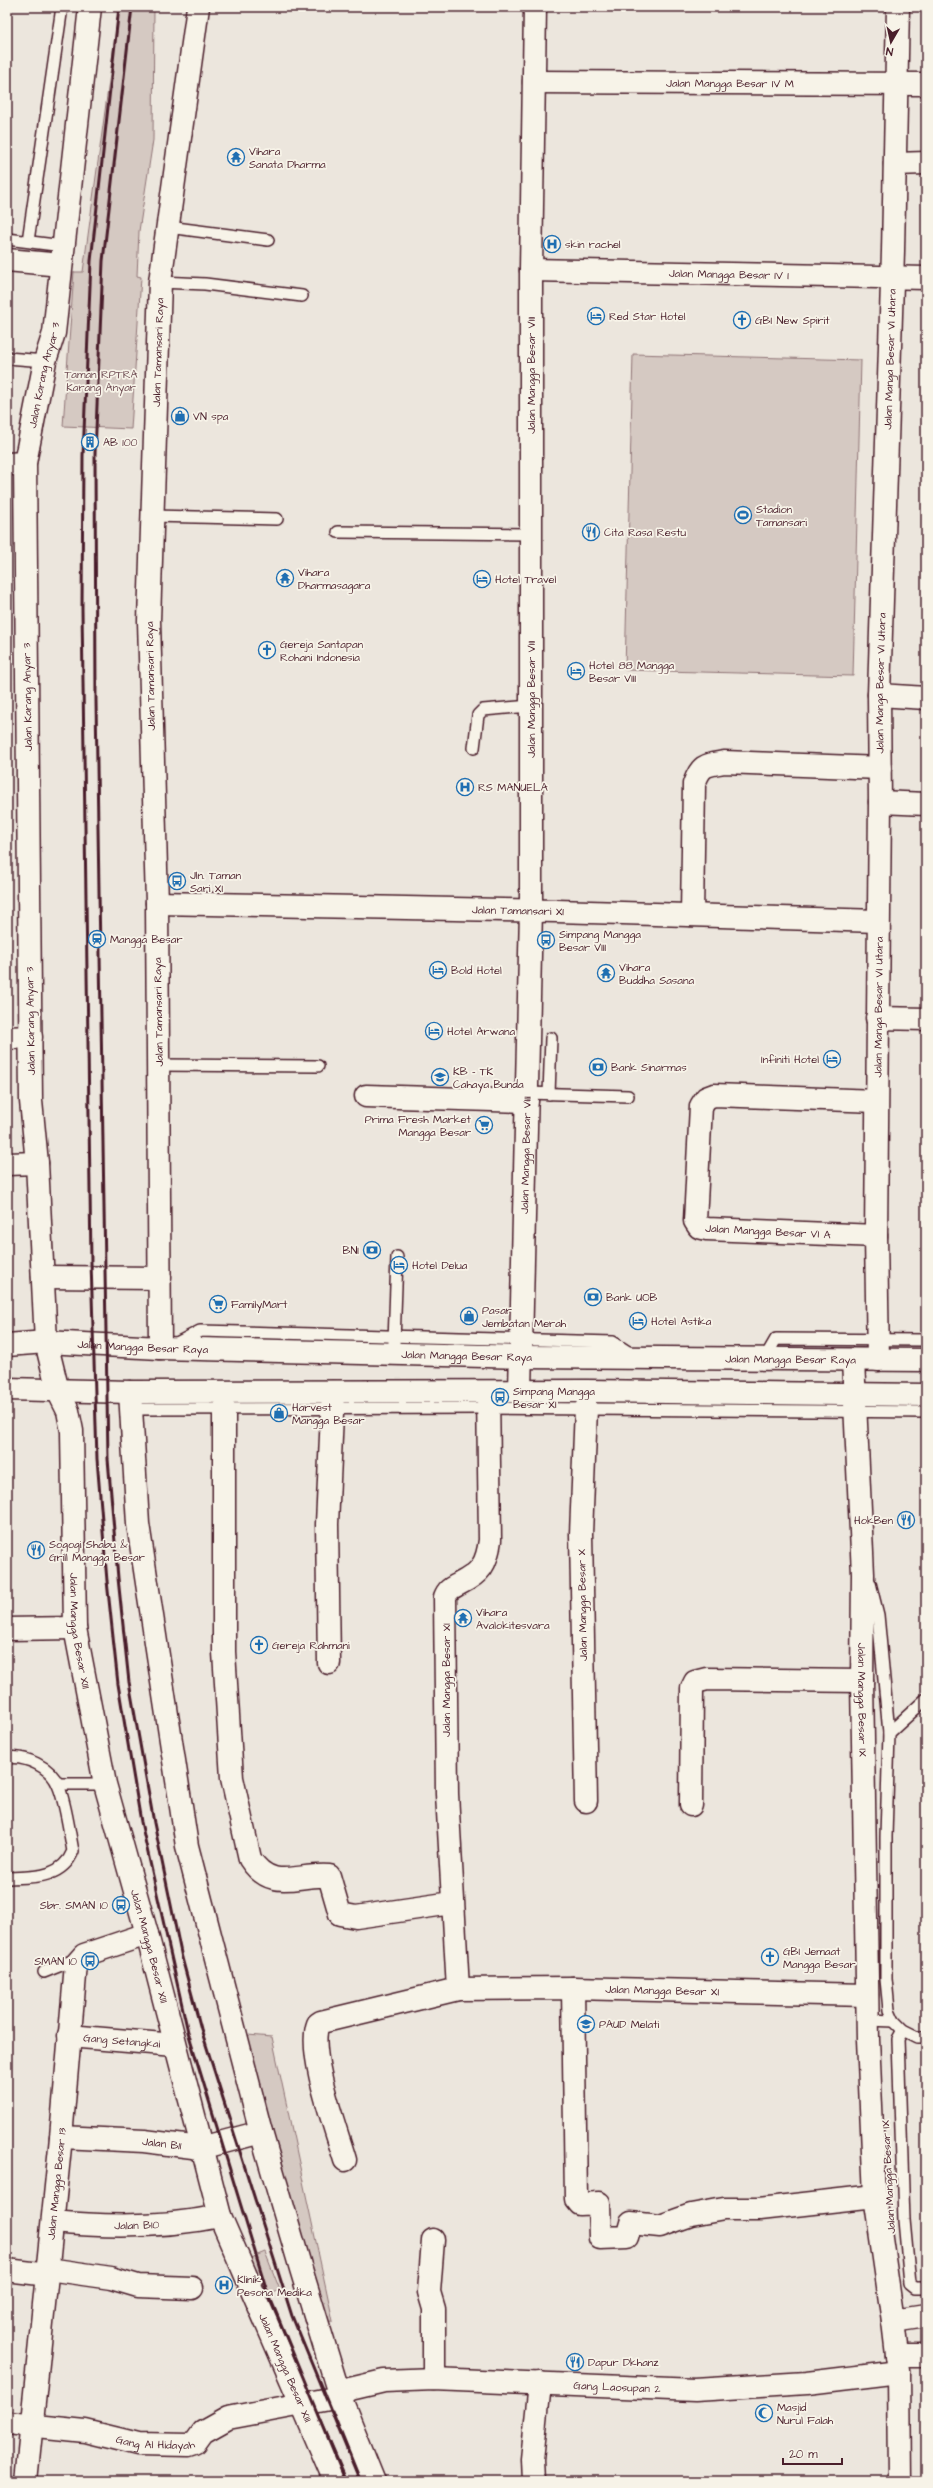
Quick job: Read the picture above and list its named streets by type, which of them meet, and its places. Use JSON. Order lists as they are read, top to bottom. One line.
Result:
{"streets":{"street":["Jalan Mangga Besar IV M","Jalan Mangga Besar IV I","Jalan Tamansari Raya","Jalan Manga Besar VI Utara","Jalan Karang Anyar 3","Jalan Mangga Besar VIII","Jalan Tamansari XI","Jalan Mangga Besar VI A","Jalan Mangga Besar Raya","Jalan Mangga Besar X","Jalan Mangga Besar XIII","Jalan Mangga Besar XI","Jalan Mangga Besar IX","Gang Setangkai","Jalan B11","Jalan Mangga Besar 13","Jalan B10","Gang Laosupan 2","Gang Al Hidayah"]},"crossings":[["Jalan Mangga Besar IV M","Jalan Manga Besar VI Utara"],["Jalan Mangga Besar IV M","Jalan Mangga Besar VIII"],["Jalan Mangga Besar IV I","Jalan Manga Besar VI Utara"],["Jalan Mangga Besar IV I","Jalan Mangga Besar VIII"],["Jalan Tamansari Raya","Jalan Tamansari XI"],["Jalan Tamansari Raya","Jalan Mangga Besar Raya"],["Jalan Manga Besar VI Utara","Jalan Tamansari XI"],["Jalan Manga Besar VI Utara","Jalan Mangga Besar VI A"],["Jalan Manga Besar VI Utara","Jalan Mangga Besar Raya"],["Jalan Karang Anyar 3","Jalan Mangga Besar Raya"],["Jalan Karang Anyar 3","Jalan Mangga Besar XIII"],["Jalan Mangga Besar VIII","Jalan Tamansari XI"],["Jalan Mangga Besar VIII","Jalan Mangga Besar Raya"],["Jalan Mangga Besar Raya","Jalan Mangga Besar IX"],["Jalan Mangga Besar XIII","Gang Setangkai"],["Jalan Mangga Besar XIII","Jalan B11"],["Jalan Mangga Besar XIII","Jalan B10"],["Jalan Mangga Besar XIII","Gang Al Hidayah"],["Jalan Mangga Besar XI","Jalan Mangga Besar IX"],["Gang Setangkai","Jalan Mangga Besar 13"],["Jalan B11","Jalan Mangga Besar 13"],["Jalan Mangga Besar 13","Jalan B10"],["Jalan Mangga Besar 13","Gang Al Hidayah"],["Gang Laosupan 2","Gang Al Hidayah"]],"parks":["Taman RPTRA Karang Anyar"],"places":{"temple":["Vihara Sanata Dharma","Vihara Dharmasagara","Vihara Buddha Sasana","Vihara Avalokitesvara"],"hospital":["skin rachel","RS MANUELA","Klinik Pesona Medika"],"hotel":["Red Star Hotel","Hotel Travel","Hotel 88 Mangga Besar VIII","Bold Hotel","Hotel Arwana","Infiniti Hotel","Hotel Delua","Hotel Astika"],"church":["GBI New Spirit","Gereja Santapan Rohani Indonesia","Gereja Rahmani","GBI Jemaat Mangga Besar"],"shop":["VN spa","Pasar Jembatan Merah","Harvest Mangga Besar"],"building":["AB 100"],"sports":["Stadion Tamansari"],"restaurant":["Cita Rasa Restu","HokBen","Sogogi Shabu & Grill Mangga Besar","Dapur Dkhanz"],"bus stop":["Jln. Taman Sari XI","Simpang Mangga Besar VIII","Simpang Mangga Besar XI","Sbr. SMAN 10","SMAN 10"],"station":["Mangga Besar"],"bank":["Bank Sinarmas","BNI","Bank UOB"],"school or university":["KB - TK Cahaya Bunda","PAUD Melati"],"supermarket":["Prima Fresh Market Mangga Besar","FamilyMart"],"mosque":["Masjid Nurul Falah"]},"scale_bar":"20 m","north":"bottom"}
